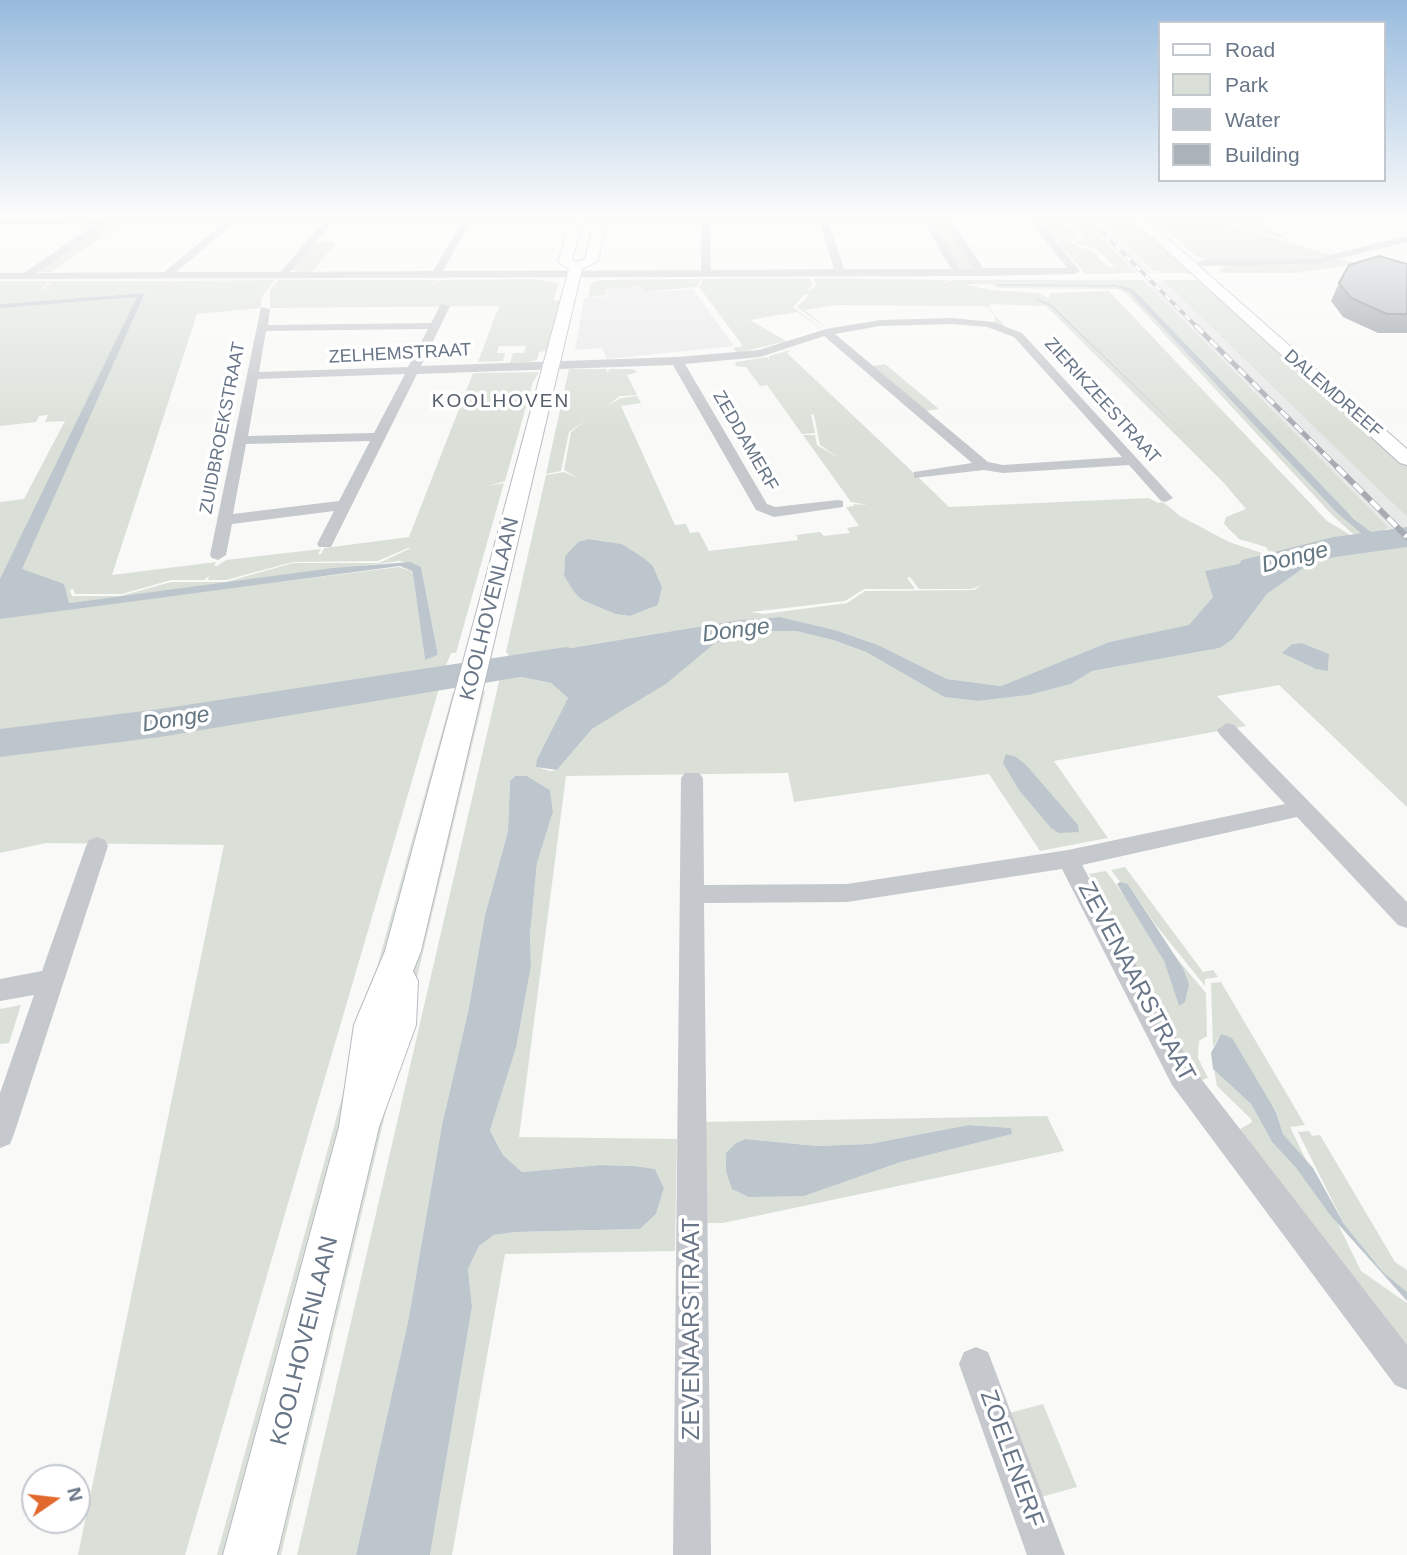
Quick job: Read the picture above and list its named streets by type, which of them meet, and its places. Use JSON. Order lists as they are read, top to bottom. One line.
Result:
{"streets":{"street":["ZELHEMSTRAAT","DALEMDREEF","ZIERIKZEESTRAAT","ZUIDBROEKSTRAAT","ZEDDAMERF","KOOLHOVENLAAN","ZEVENAARSTRAAT","ZOELENERF"]},"crossings":[["ZELHEMSTRAAT","ZUIDBROEKSTRAAT"],["ZELHEMSTRAAT","ZEDDAMERF"],["ZELHEMSTRAAT","KOOLHOVENLAAN"],["ZEDDAMERF","KOOLHOVENLAAN"]],"districts":["KOOLHOVEN"],"water":["Donge"],"legend":["Road","Park","Water","Building"],"north":"right"}
